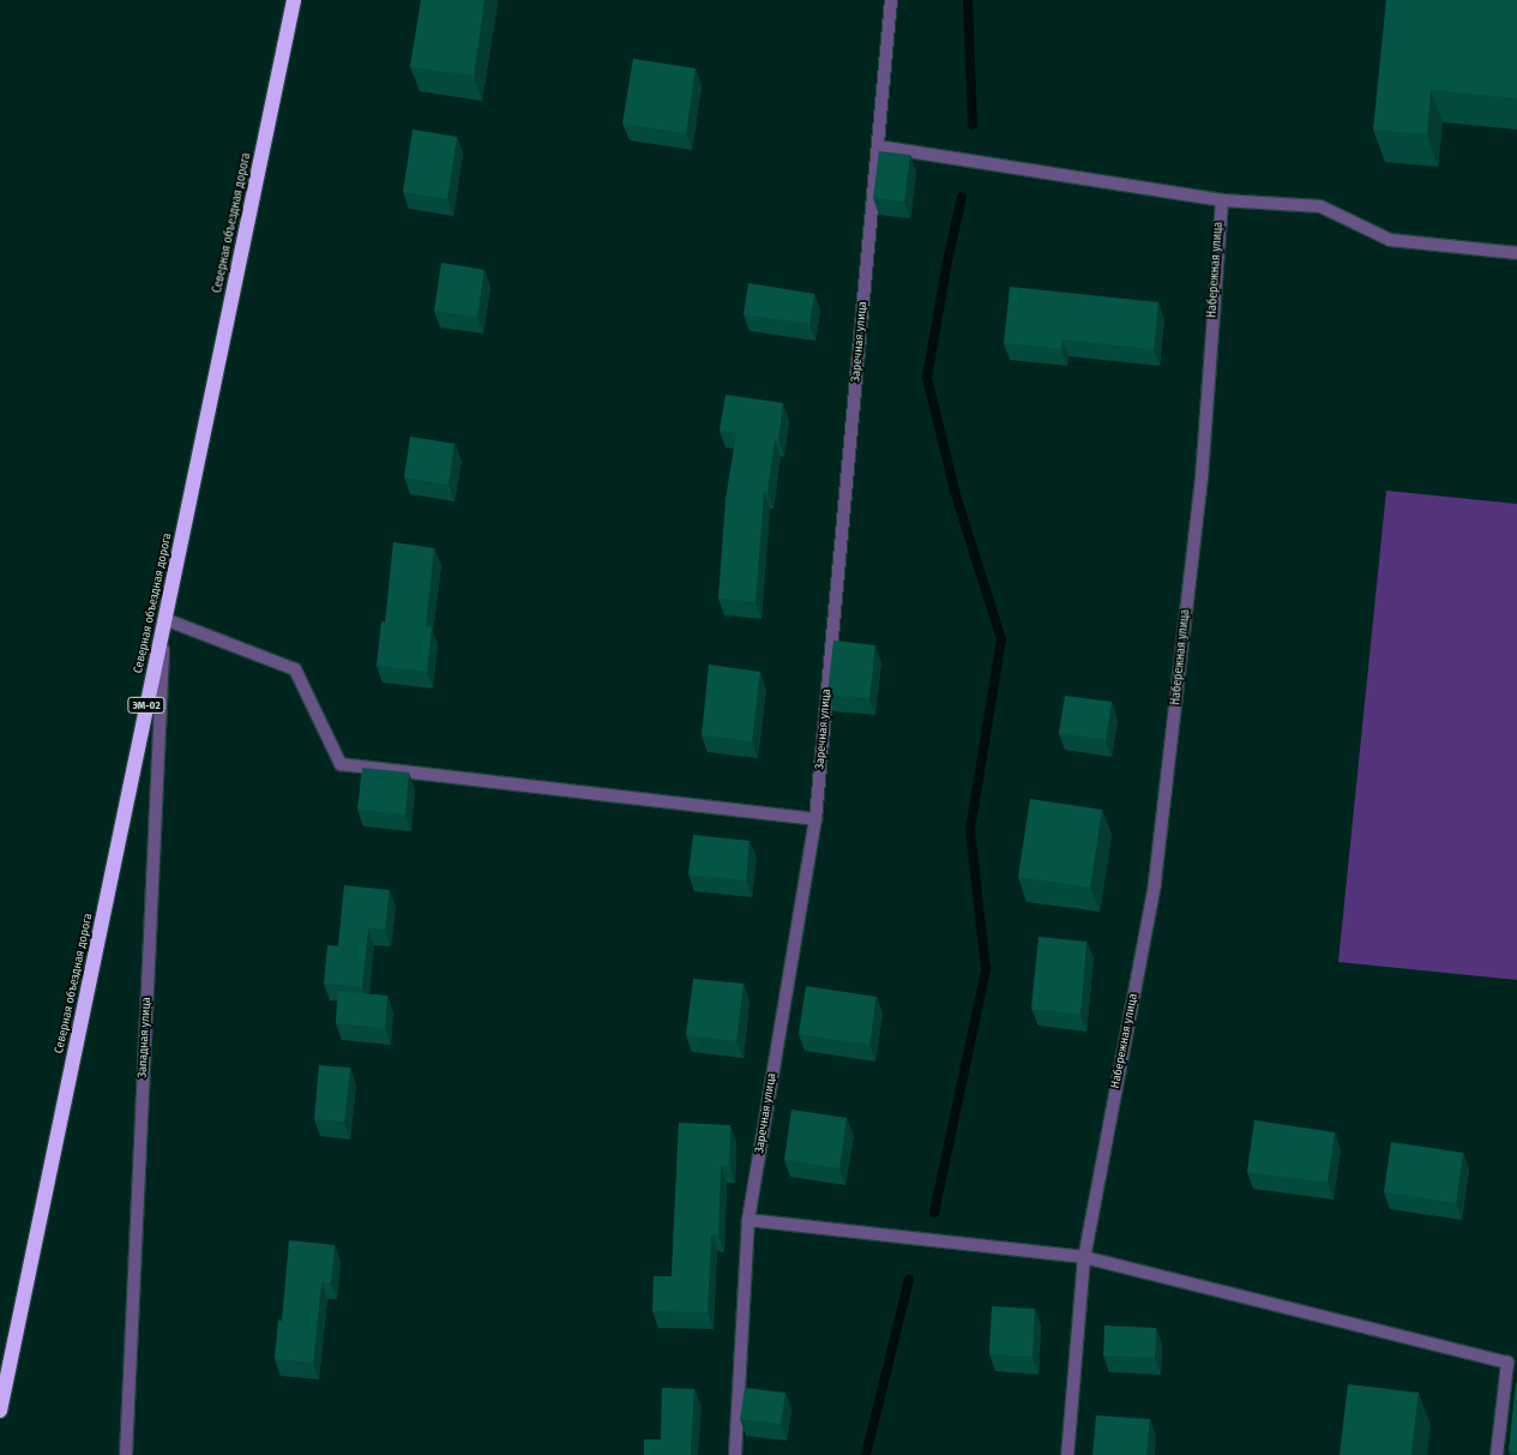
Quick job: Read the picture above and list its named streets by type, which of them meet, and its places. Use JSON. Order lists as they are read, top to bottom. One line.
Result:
{"streets":{"highway":["Северная объездная дорога","ЭМ-02"],"street":["Набережная улица","Заречная улица","Западная улица"]},"crossings":[["Северная объездная дорога","Западная улица"]]}
